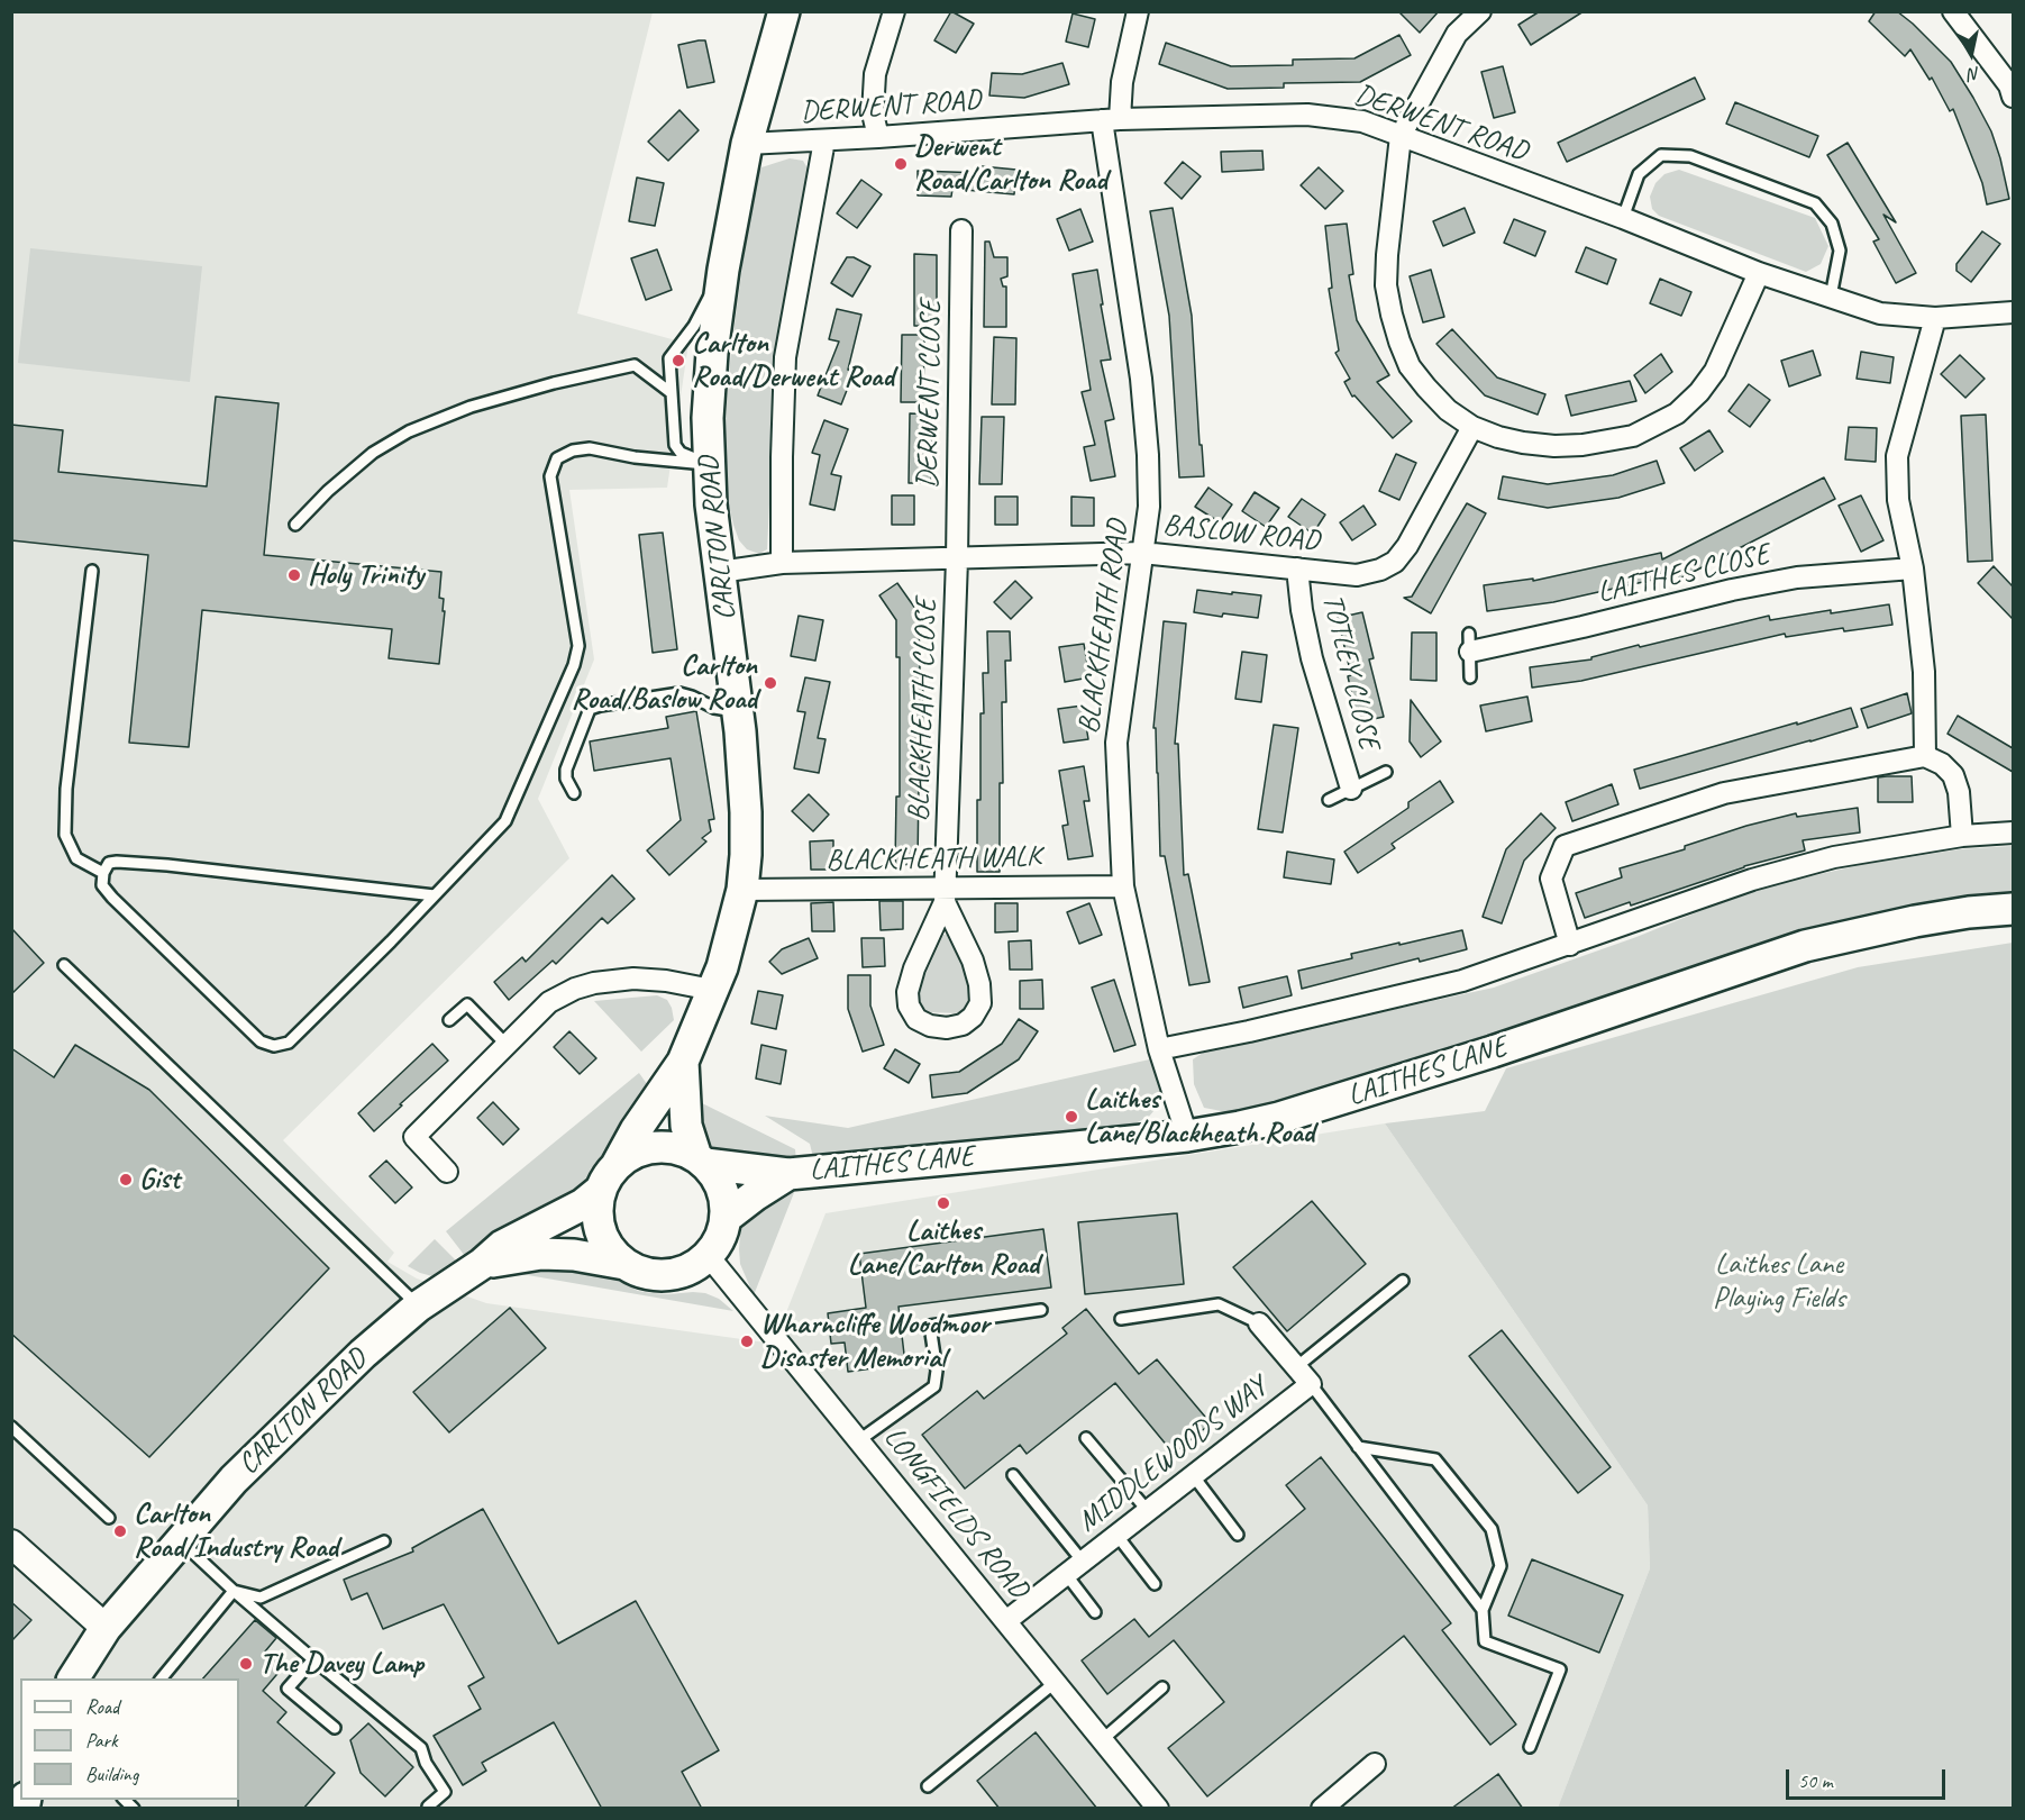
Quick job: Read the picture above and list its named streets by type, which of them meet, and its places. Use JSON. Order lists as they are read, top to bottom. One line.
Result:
{"streets":{"main road":["CARLTON ROAD","LAITHES LANE"],"street":["DERWENT ROAD","DERWENT CLOSE","BASLOW ROAD","LAITHES CLOSE","BLACKHEATH ROAD","TOTLEY CLOSE","BLACKHEATH CLOSE","BLACKHEATH WALK","MIDDLEWOODS WAY","LONGFIELDS ROAD"]},"crossings":[["DERWENT ROAD","CARLTON ROAD"],["DERWENT ROAD","BLACKHEATH ROAD"],["DERWENT CLOSE","BASLOW ROAD"],["DERWENT CLOSE","BLACKHEATH CLOSE"],["BASLOW ROAD","CARLTON ROAD"],["BASLOW ROAD","BLACKHEATH ROAD"],["BASLOW ROAD","TOTLEY CLOSE"],["BASLOW ROAD","BLACKHEATH CLOSE"],["CARLTON ROAD","BLACKHEATH WALK"],["CARLTON ROAD","LAITHES LANE"],["CARLTON ROAD","LONGFIELDS ROAD"],["BLACKHEATH ROAD","BLACKHEATH WALK"],["BLACKHEATH ROAD","LAITHES LANE"],["BLACKHEATH CLOSE","BLACKHEATH WALK"],["LAITHES LANE","LONGFIELDS ROAD"],["MIDDLEWOODS WAY","LONGFIELDS ROAD"]],"parks":["Laithes Lane Playing Fields"],"places":["Derwent Road/Carlton Road","Carlton Road/Derwent Road","Holy Trinity","Carlton Road/Baslow Road","Laithes Lane/Blackheath Road","Gist","Laithes Lane/Carlton Road","Wharncliffe Woodmoor Disaster Memorial","Carlton Road/Industry Road","The Davey Lamp"],"legend":["Road","Park","Building"],"scale_bar":"50 m","north":"bottom"}
